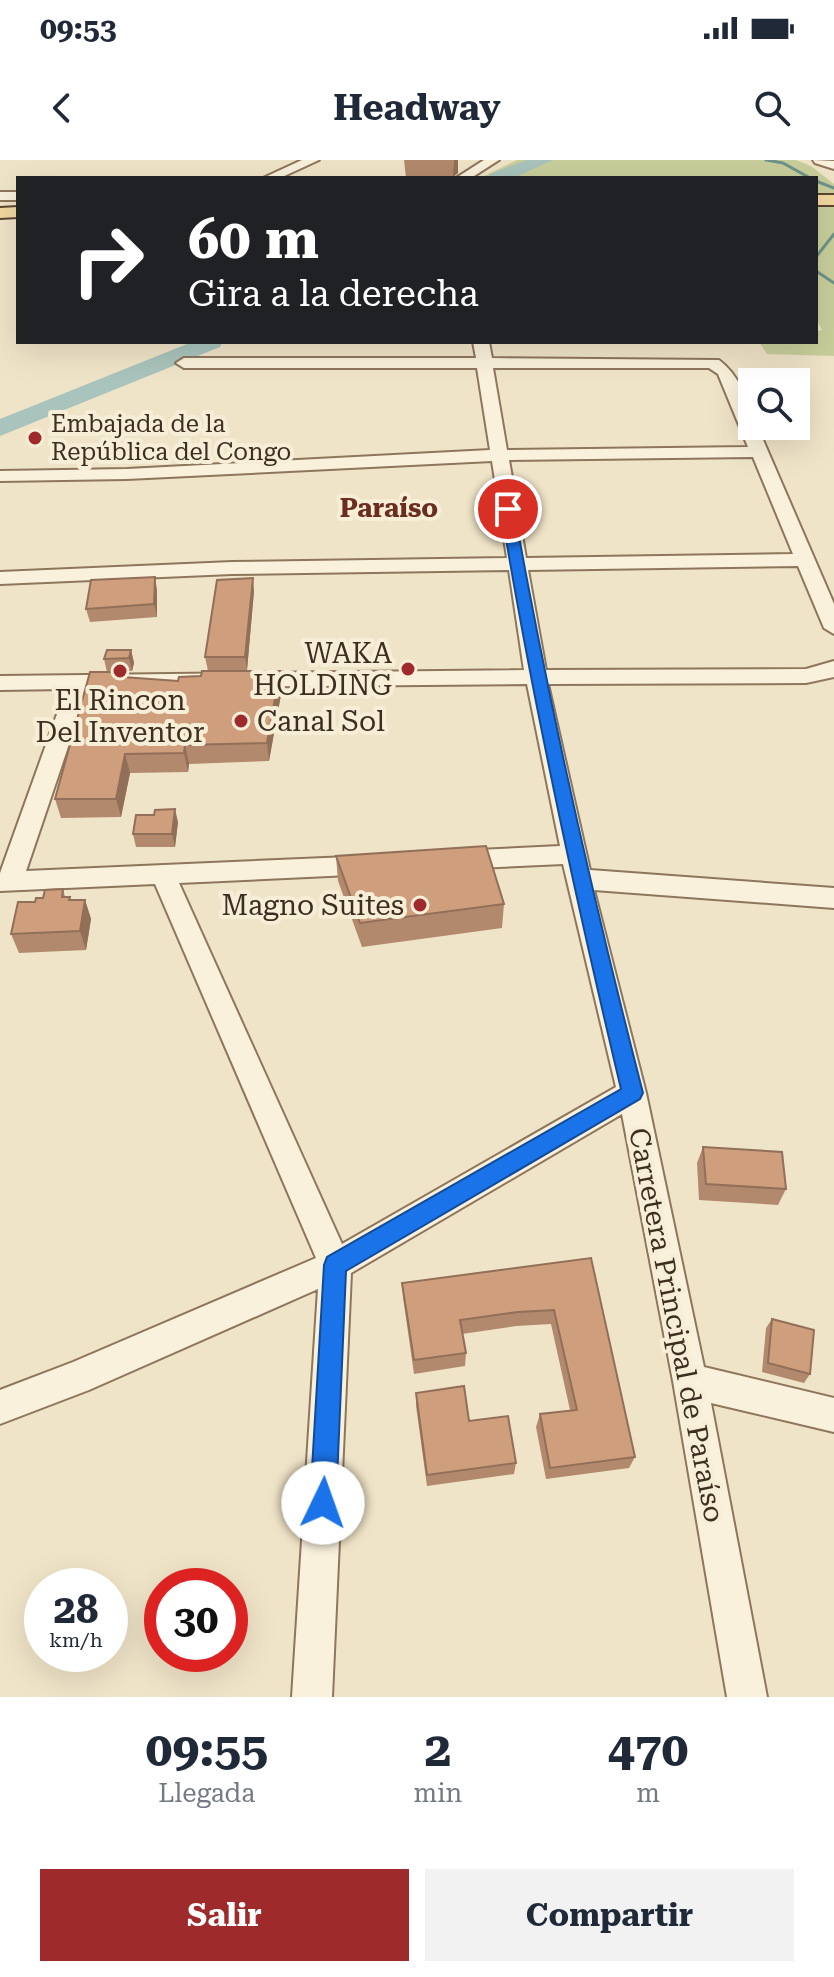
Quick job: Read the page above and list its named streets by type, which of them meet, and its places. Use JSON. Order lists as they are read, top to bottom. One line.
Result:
{"streets":{"street":["Carretera Principal de Paraíso"]},"districts":["Paraíso"],"places":["Embajada de la República del Congo","WAKA HOLDING","El Rincon Del Inventor","Canal Sol","Magno Suites"],"page":{"status":"09:53","header":"Headway","turn":["60 m","Gira a la derecha"],"speed":"28 km/h","limit":"30","eta":["09:55","Llegada","2","min","470","m"],"buttons":["Salir","Compartir"]}}
